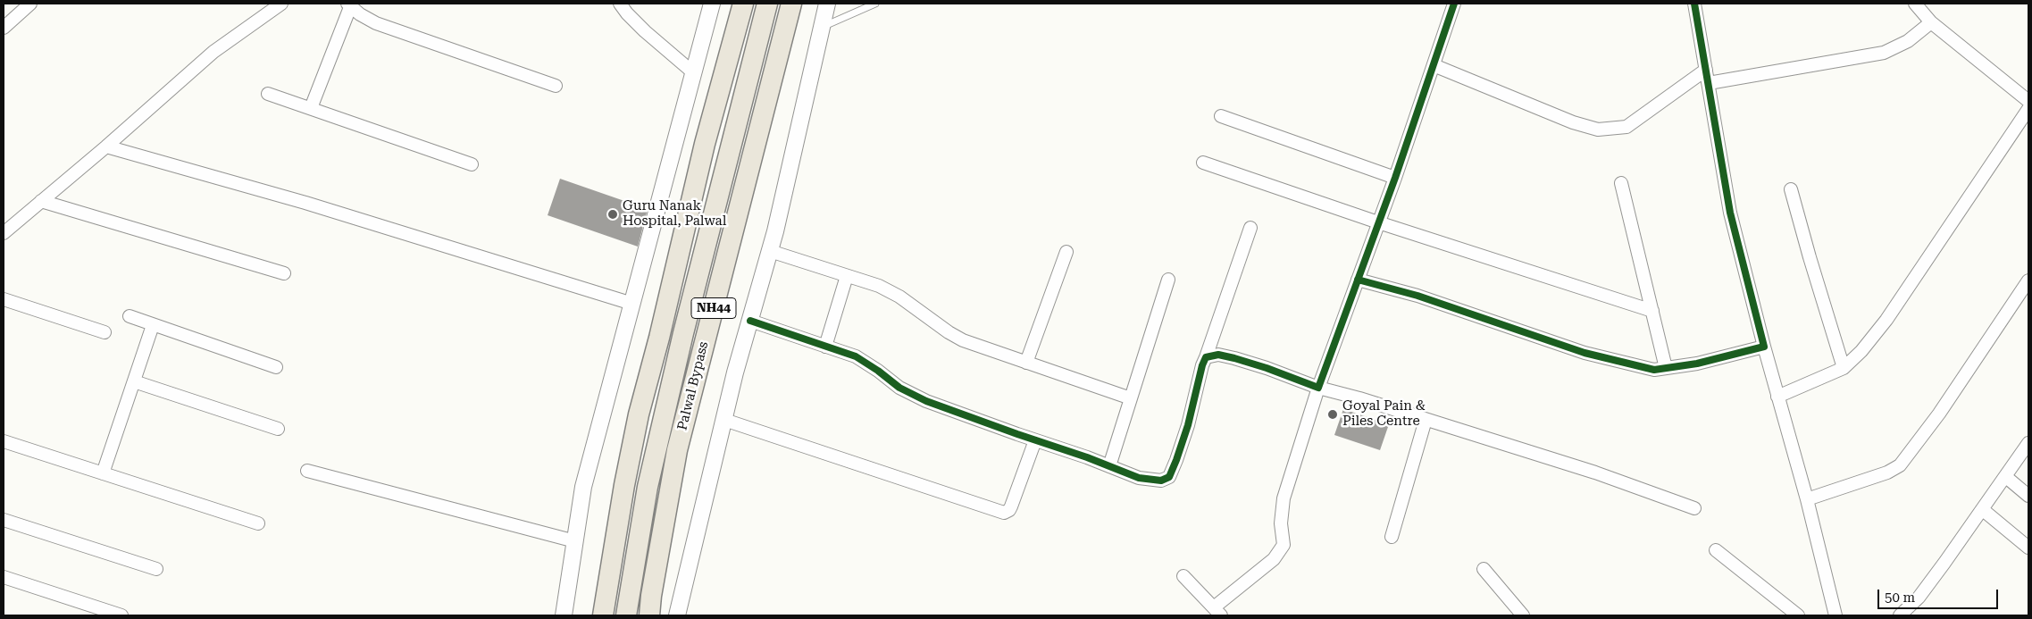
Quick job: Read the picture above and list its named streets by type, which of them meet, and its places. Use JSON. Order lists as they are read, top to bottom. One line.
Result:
{"streets":{"highway":["NH44","Palwal Bypass"]},"places":["Guru Nanak Hospital, Palwal","Goyal Pain & Piles Centre"],"scale_bar":"50 m"}
